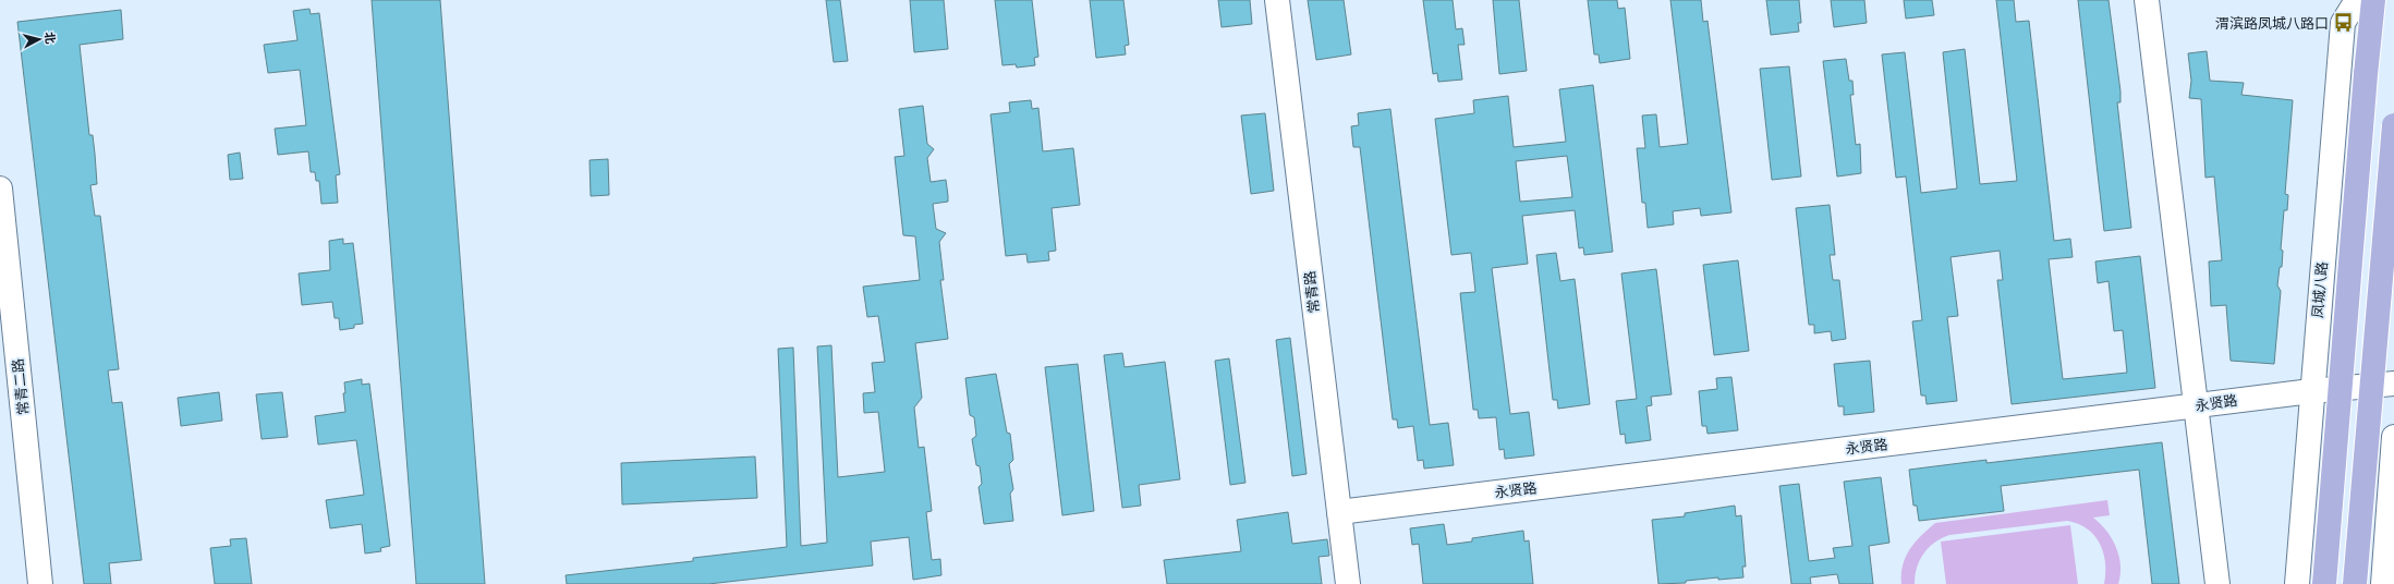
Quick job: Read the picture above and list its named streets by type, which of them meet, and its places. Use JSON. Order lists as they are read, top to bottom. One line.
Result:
{"streets":{"main road":["凤城八路"],"street":["常青路","常青二路","永贤路"]},"crossings":[["凤城八路","永贤路"],["常青路","永贤路"]],"places":{"bus stop":["渭滨路凤城八路口"]},"north":"right"}
